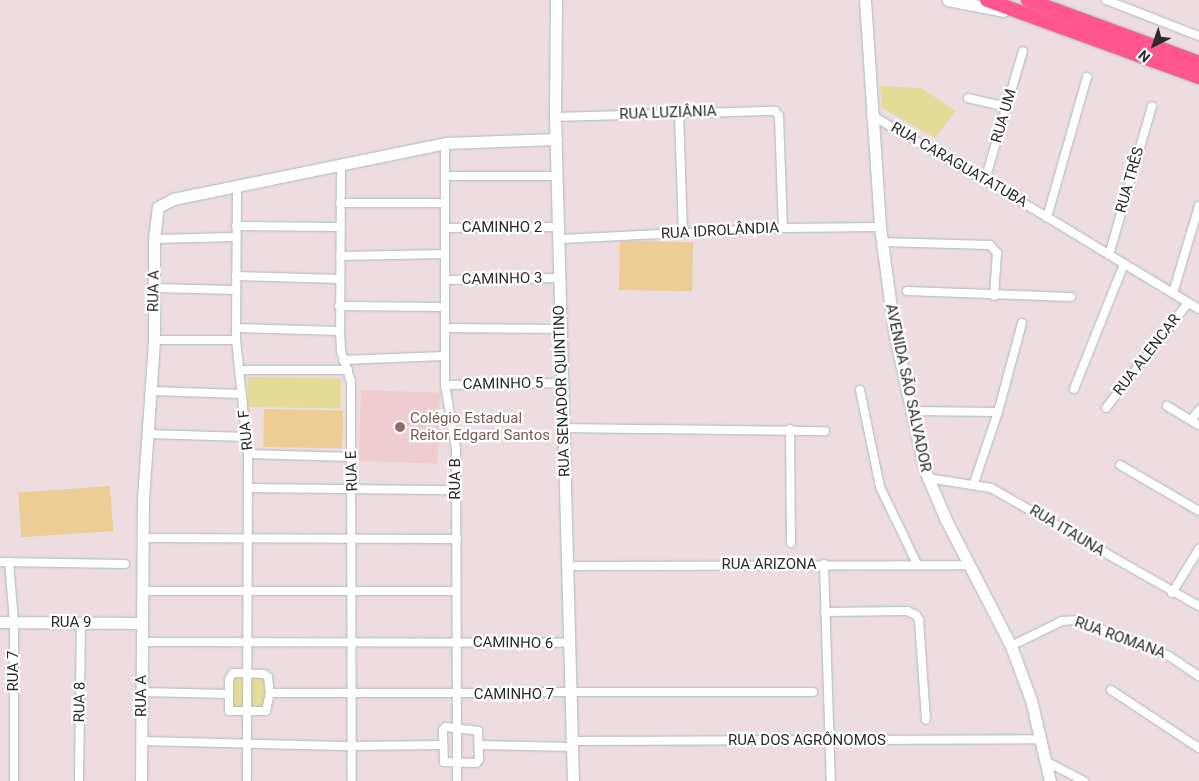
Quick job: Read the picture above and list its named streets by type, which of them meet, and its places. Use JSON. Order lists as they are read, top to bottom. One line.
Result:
{"streets":{"street":["RUA LUZIÂNIA","RUA UM","RUA CARAGUATATUBA","RUA TRÊS","CAMINHO 2","RUA IDROLÂNDIA","CAMINHO 3","RUA A","RUA ALENCAR","CAMINHO 5","AVENIDA SÃO SALVADOR","RUA SENADOR QUINTINO","RUA F","RUA E","RUA B","RUA ITAUNA","RUA ARIZONA","RUA 9","RUA ROMANA","CAMINHO 6","RUA 7","CAMINHO 7","RUA 8","RUA DOS AGRÔNOMOS"]},"crossings":[["RUA LUZIÂNIA","RUA IDROLÂNDIA"],["RUA LUZIÂNIA","RUA SENADOR QUINTINO"],["RUA UM","RUA CARAGUATATUBA"],["RUA CARAGUATATUBA","RUA TRÊS"],["RUA CARAGUATATUBA","RUA ALENCAR"],["RUA CARAGUATATUBA","AVENIDA SÃO SALVADOR"],["CAMINHO 2","RUA IDROLÂNDIA"],["CAMINHO 2","RUA SENADOR QUINTINO"],["CAMINHO 2","RUA B"],["RUA IDROLÂNDIA","AVENIDA SÃO SALVADOR"],["RUA IDROLÂNDIA","RUA SENADOR QUINTINO"],["CAMINHO 3","RUA SENADOR QUINTINO"],["CAMINHO 3","RUA B"],["RUA A","RUA SENADOR QUINTINO"],["RUA A","RUA F"],["RUA A","RUA E"],["RUA A","RUA B"],["RUA A","RUA 9"],["RUA A","CAMINHO 6"],["CAMINHO 5","RUA SENADOR QUINTINO"],["CAMINHO 5","RUA B"],["AVENIDA SÃO SALVADOR","RUA ITAUNA"],["AVENIDA SÃO SALVADOR","RUA ARIZONA"],["AVENIDA SÃO SALVADOR","RUA ROMANA"],["AVENIDA SÃO SALVADOR","RUA DOS AGRÔNOMOS"],["RUA SENADOR QUINTINO","RUA ARIZONA"],["RUA SENADOR QUINTINO","CAMINHO 6"],["RUA SENADOR QUINTINO","CAMINHO 7"],["RUA SENADOR QUINTINO","RUA DOS AGRÔNOMOS"],["RUA F","CAMINHO 6"],["RUA E","CAMINHO 6"],["RUA E","CAMINHO 7"],["RUA B","CAMINHO 6"],["RUA B","CAMINHO 7"],["RUA 9","RUA 7"],["RUA 9","RUA 8"]],"places":["Colégio Estadual Reitor Edgard Santos"],"north":"bottom left"}
